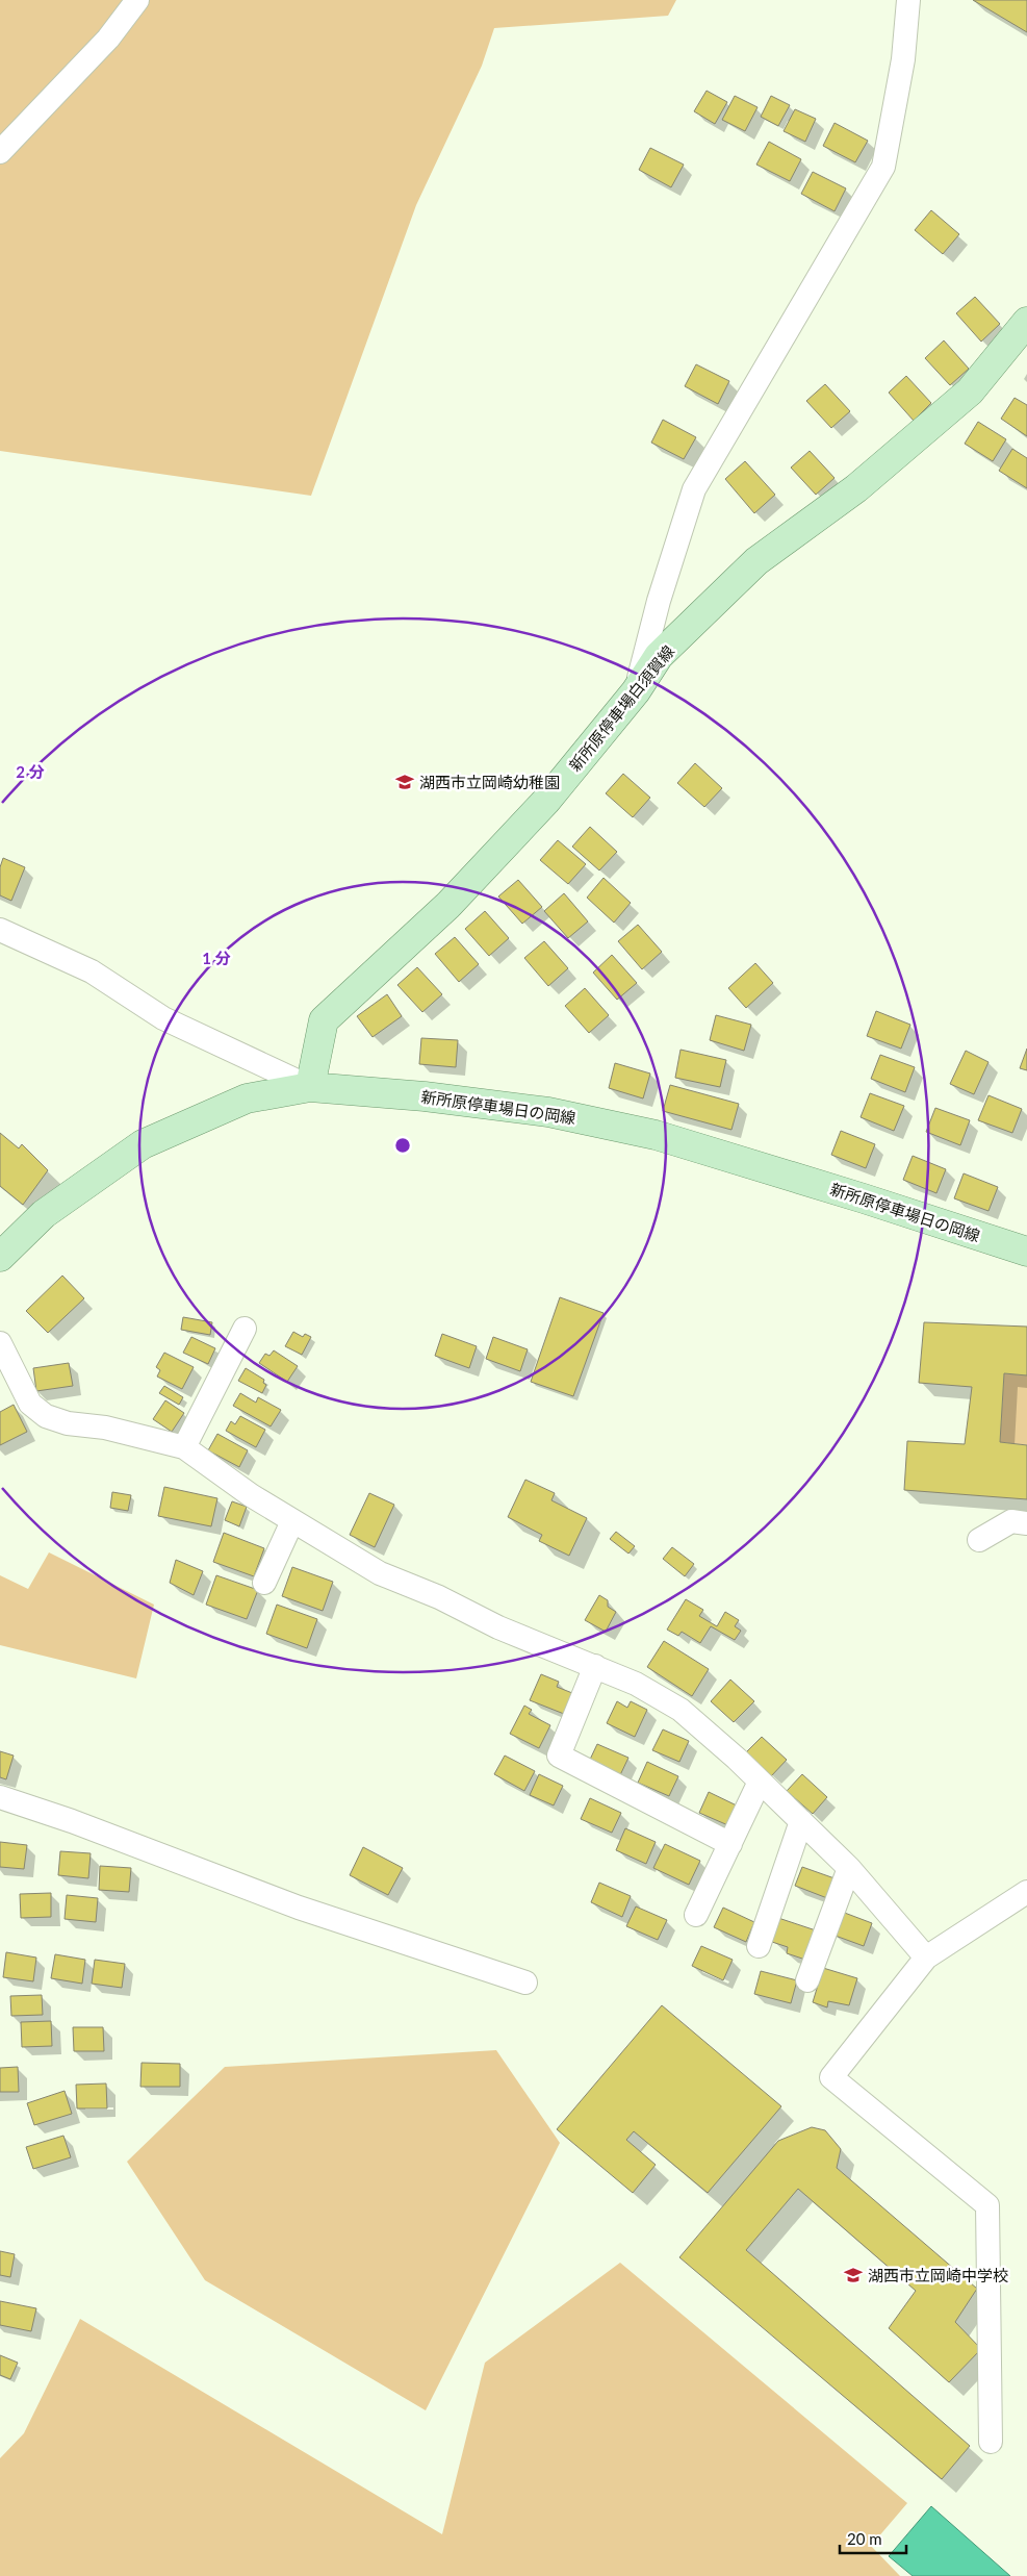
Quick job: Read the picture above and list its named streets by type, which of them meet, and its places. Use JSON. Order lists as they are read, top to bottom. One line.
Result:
{"streets":{"main road":["新所原停車場白須賀線","新所原停車場日の岡線"]},"crossings":[["新所原停車場白須賀線","新所原停車場日の岡線"]],"places":{"school or university":["湖西市立岡崎幼稚園","湖西市立岡崎中学校"]},"scale_bar":"20 m","rings":["2 分","1 分"]}
